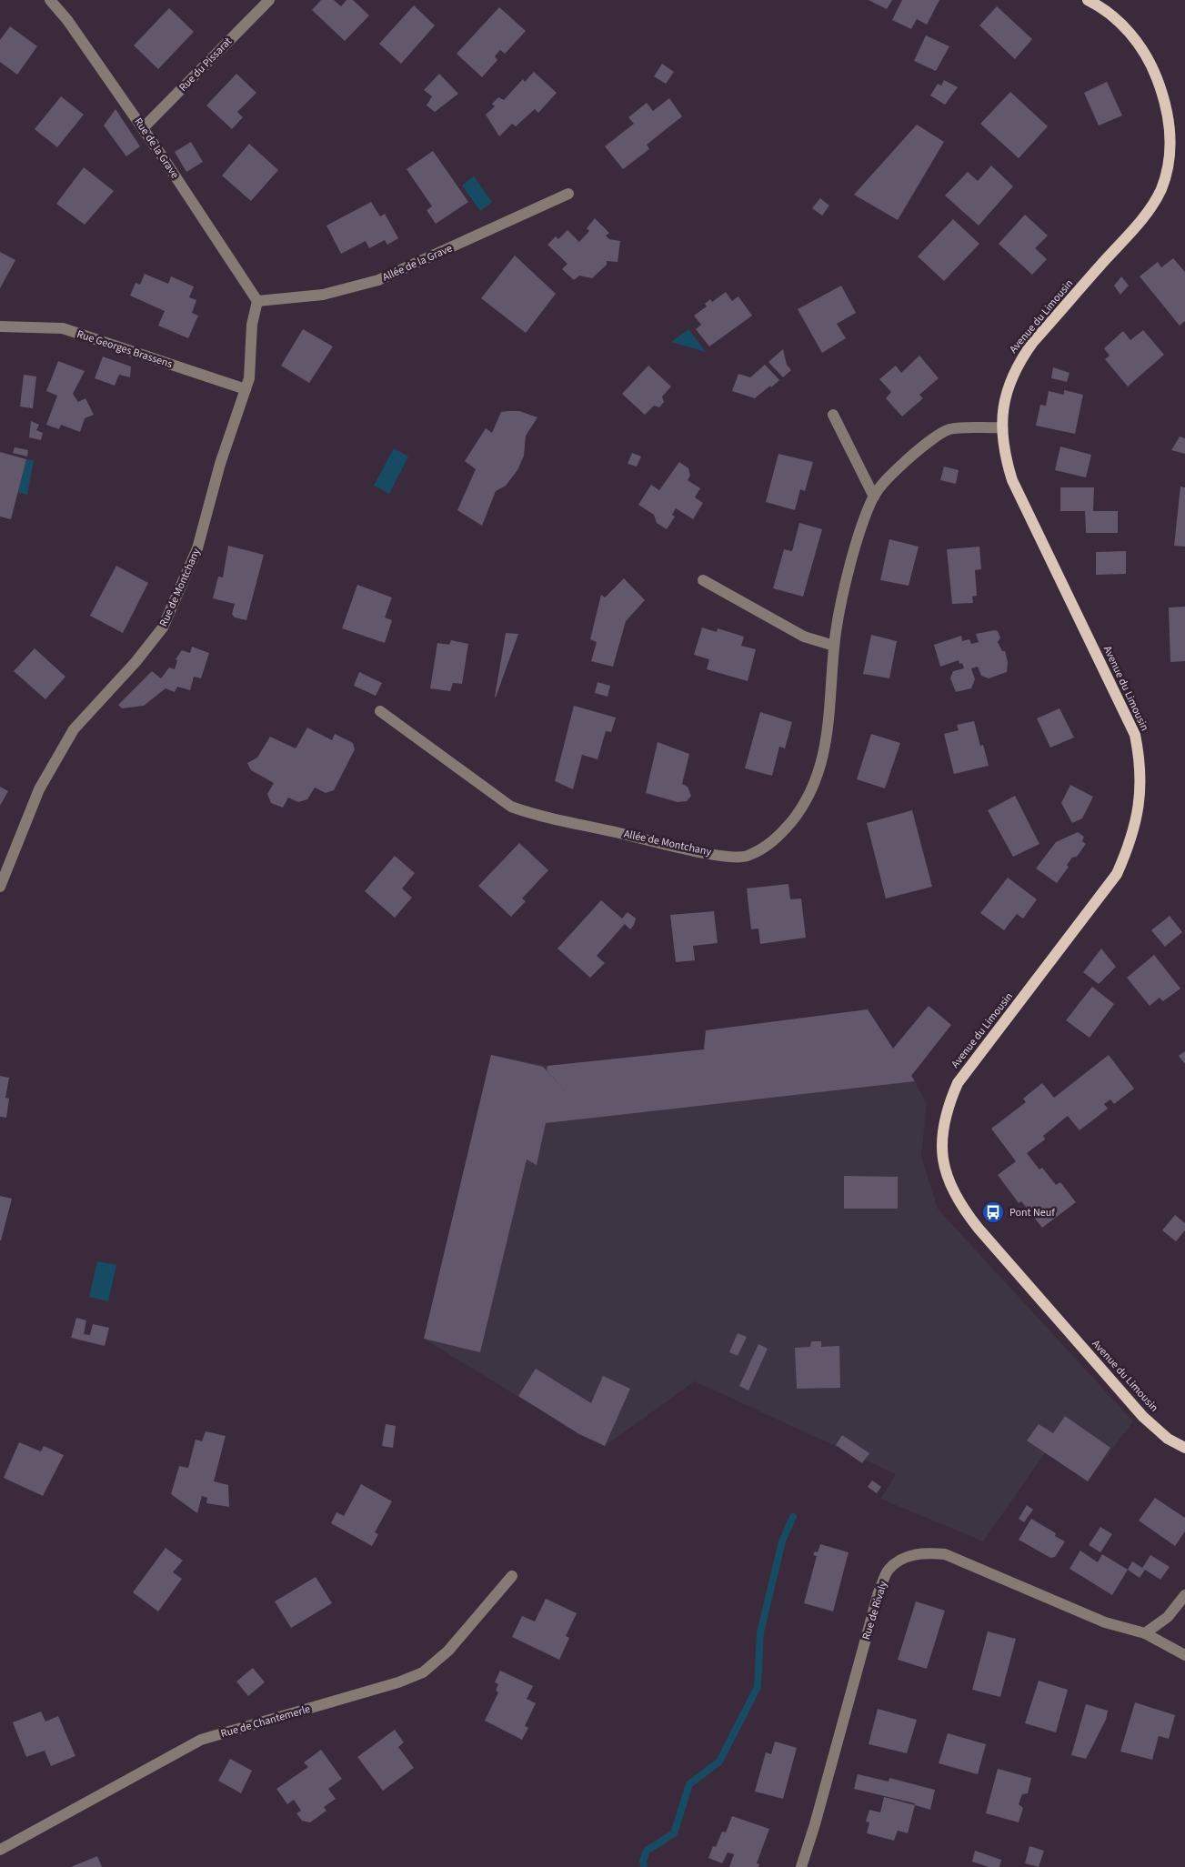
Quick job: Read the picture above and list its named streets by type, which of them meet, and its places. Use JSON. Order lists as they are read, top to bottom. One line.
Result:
{"streets":{"main road":["Avenue du Limousin"],"street":["Rue du Pissarat","Rue de la Grave","Allée de la Grave","Rue Georges Brassens","Rue de Montchany","Allée de Montchany","Rue de Rivaly","Rue de Chantemerle"]},"crossings":[["Rue du Pissarat","Rue de la Grave"],["Rue de la Grave","Allée de la Grave"],["Rue de la Grave","Rue de Montchany"],["Allée de la Grave","Rue de Montchany"],["Avenue du Limousin","Allée de Montchany"],["Rue Georges Brassens","Rue de Montchany"]],"places":{"bus stop":["Pont Neuf"]}}
